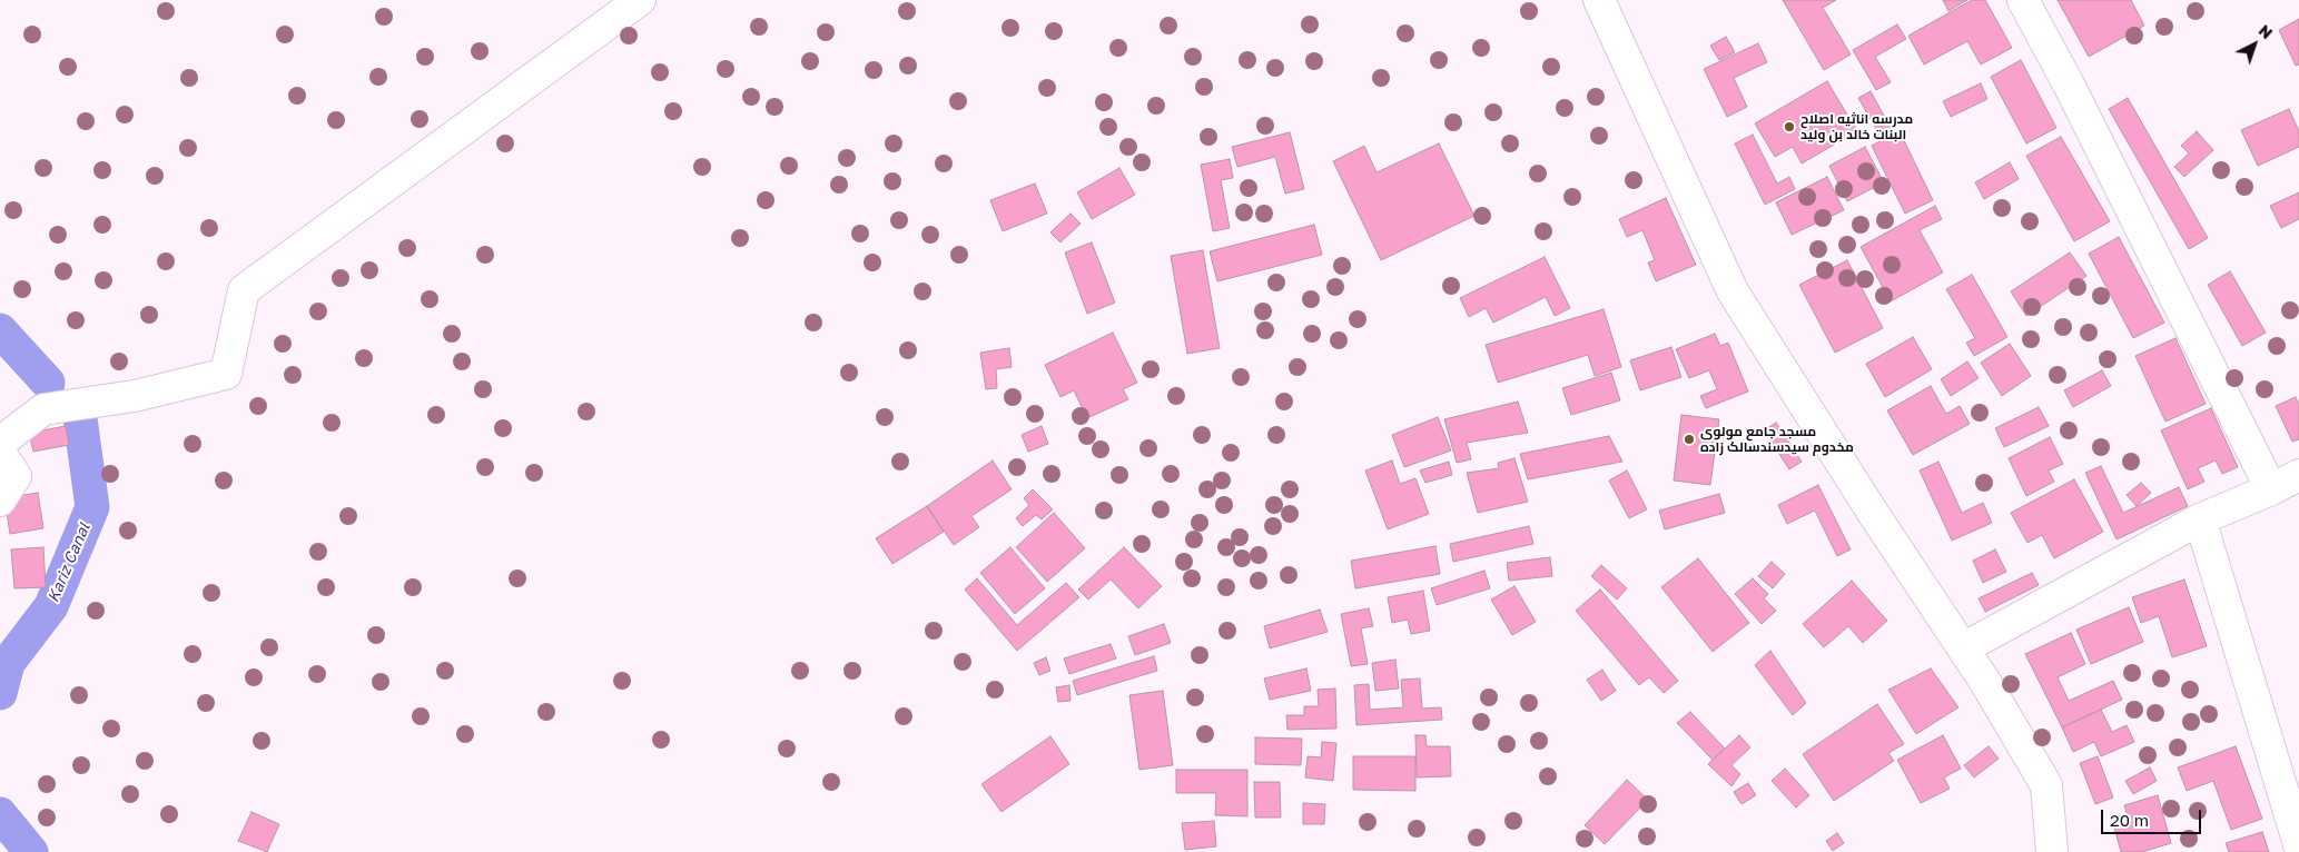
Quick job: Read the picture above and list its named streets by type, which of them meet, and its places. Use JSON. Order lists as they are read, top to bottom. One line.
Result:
{"water":["Kariz Canal"],"places":["مدرسه اناثیه اصلاح البنات خالد بن ولید","مسجد جامع مولوی مخدوم سیدسندسالک زاده"],"scale_bar":"20 m","north":"top right"}
